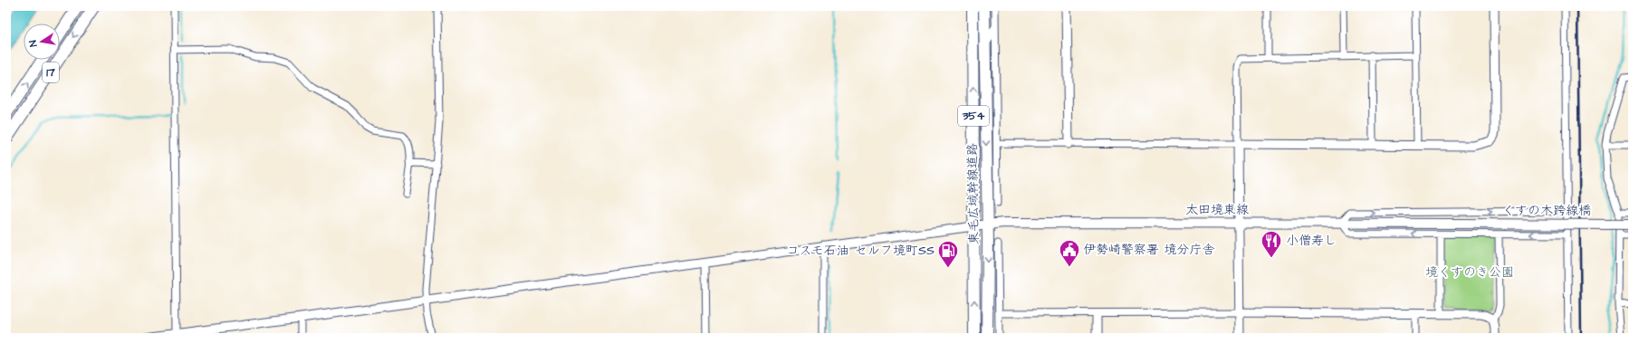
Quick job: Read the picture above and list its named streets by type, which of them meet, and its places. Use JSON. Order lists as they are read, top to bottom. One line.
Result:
{"streets":{"highway":["17","354","東毛広域幹線道路"],"main road":["太田境東線","くすの木跨線橋"]},"crossings":[["東毛広域幹線道路","太田境東線"],["太田境東線","くすの木跨線橋"]],"parks":["境くすのき公園"],"places":{"restaurant":["小僧寿し"],"public building":["伊勢崎警察署 境分庁舎"],"fuel station":["コスモ石油 セルフ境町SS"]},"north":"left"}
